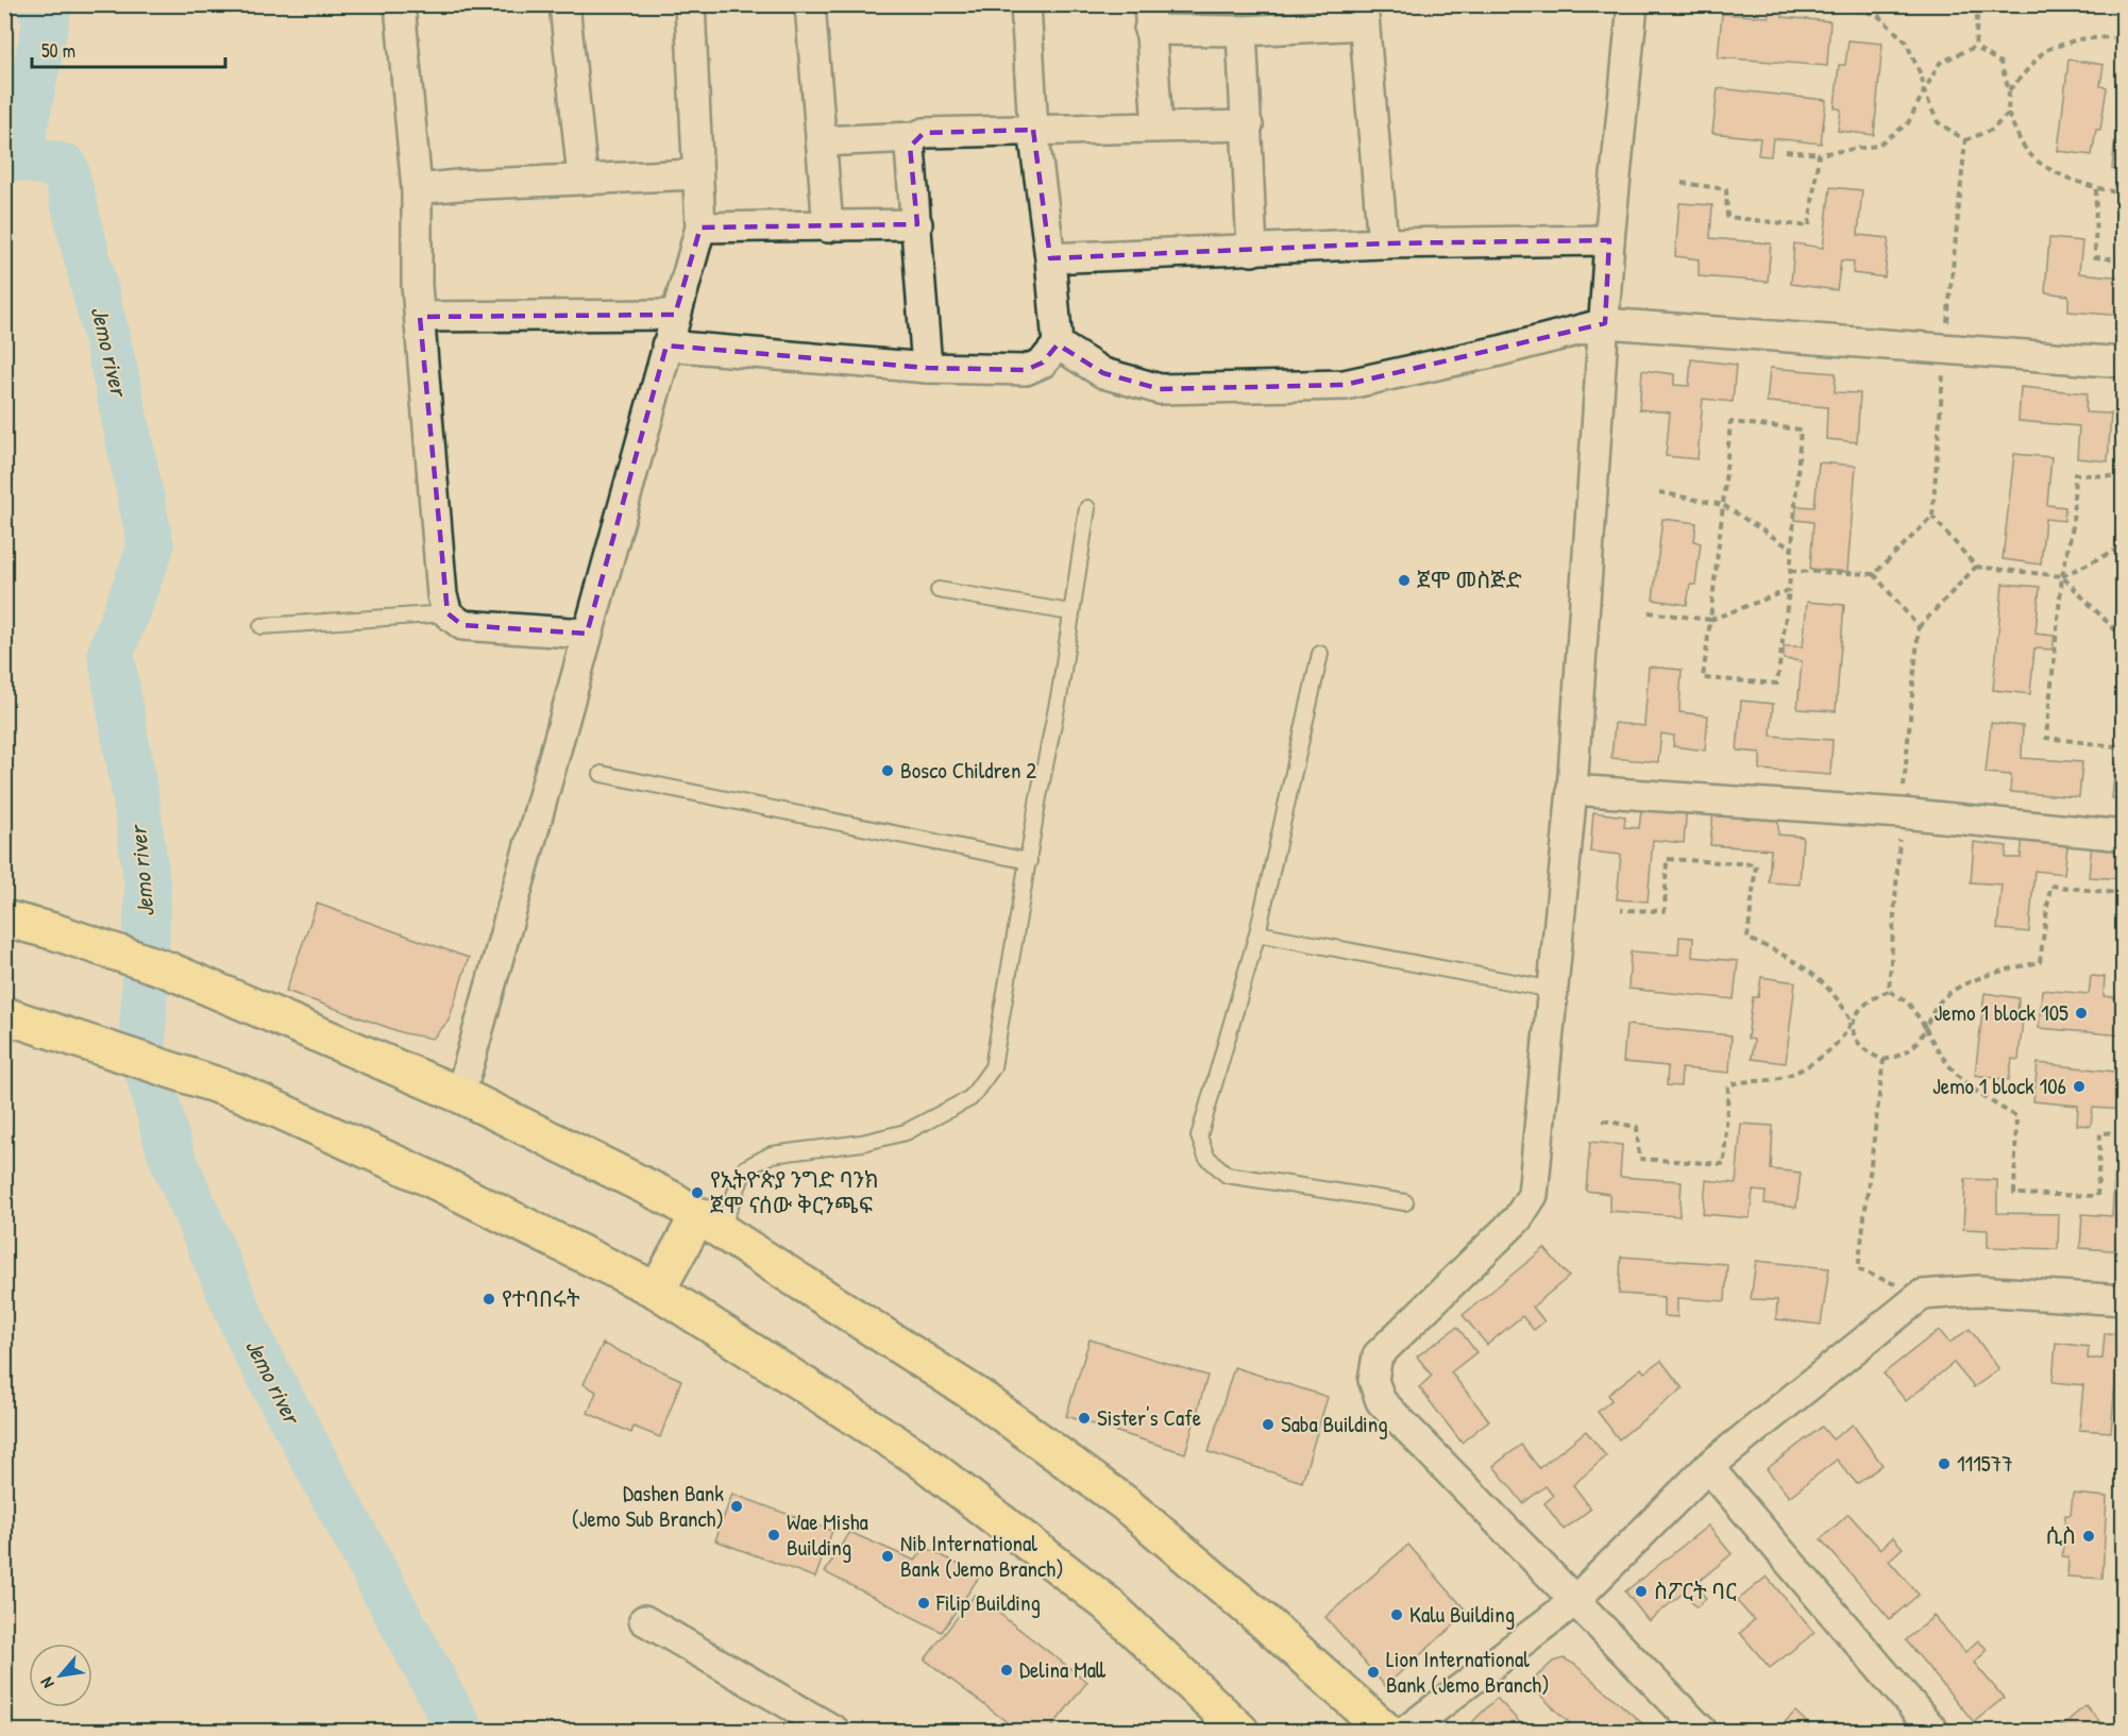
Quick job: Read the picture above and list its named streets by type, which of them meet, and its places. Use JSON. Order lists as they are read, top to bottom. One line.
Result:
{"water":["Jemo river"],"places":["ጀሞ መስጅድ","Bosco Children 2","Jemo 1 block 105","Jemo 1 block 106","የኢትዮጵያ ንግድ ባንክ ጀሞ ናሰው ቅርንጫፍ","የተባበሩት","Sister's Cafe","Saba Building","111577","Dashen Bank (Jemo Sub Branch)","Wae Misha Building","ሲስ","Nib International Bank (Jemo Branch)","ስፖርት ባር","Filip Building","Kalu Building","Delina Mall","Lion International Bank (Jemo Branch)"],"scale_bar":"50 m","north":"bottom left"}
